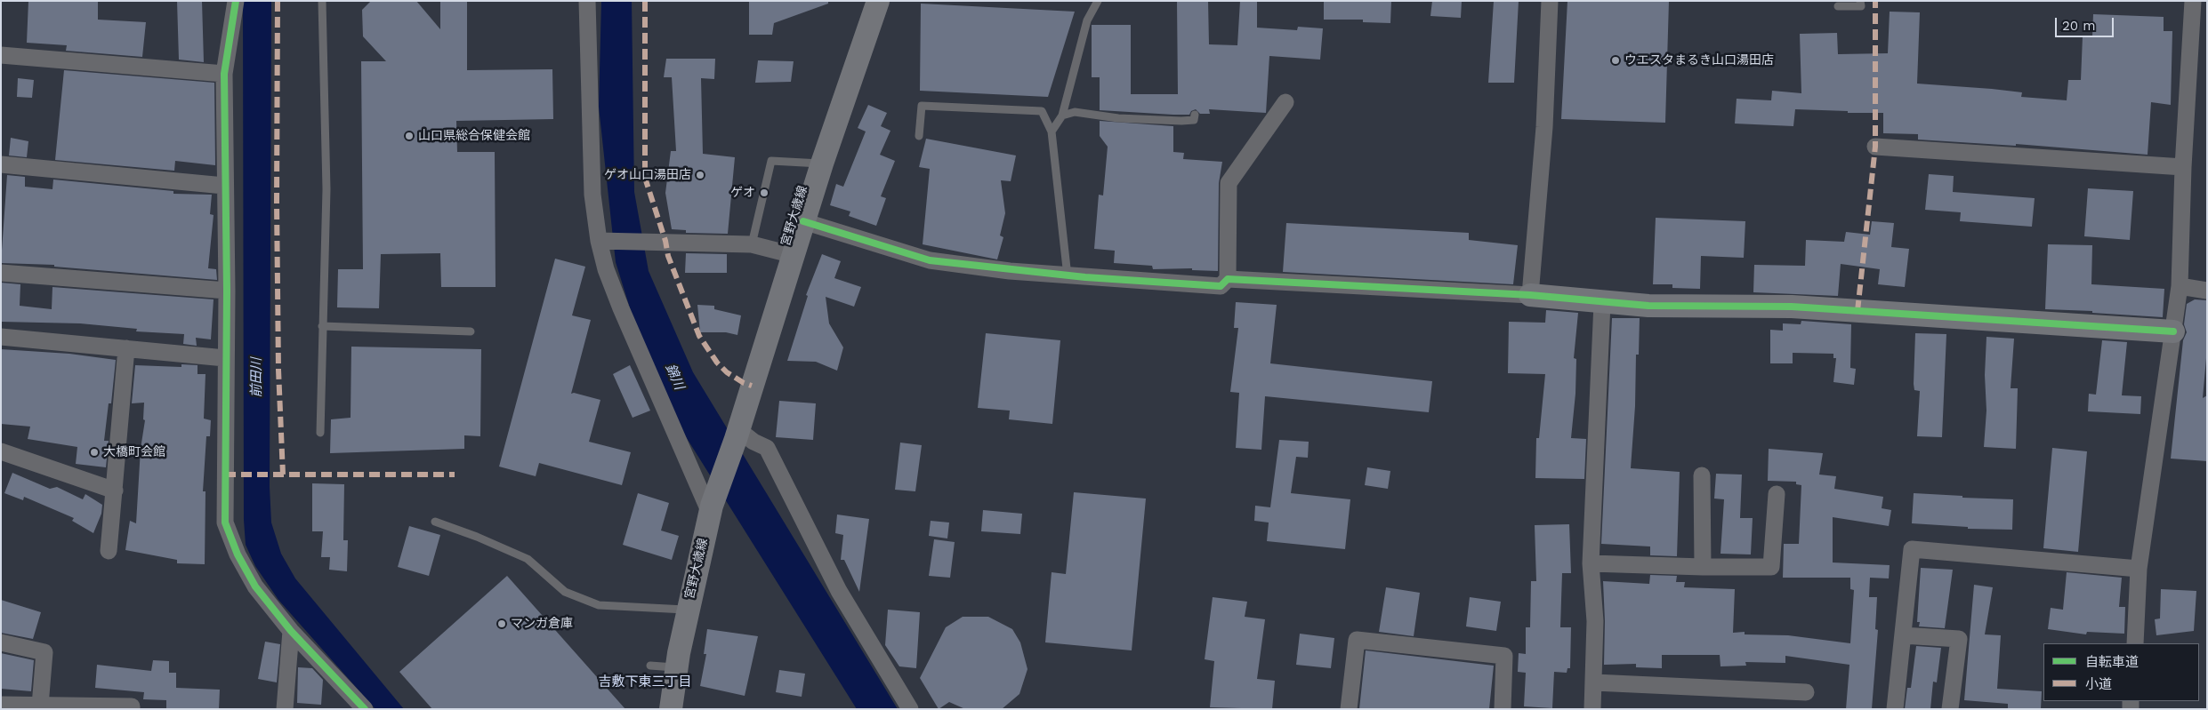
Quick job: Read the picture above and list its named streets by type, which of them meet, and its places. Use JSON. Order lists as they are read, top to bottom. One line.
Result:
{"streets":{"main road":["宮野大歳線"]},"districts":["吉敷下東三丁目"],"water":["錦川","前田川"],"places":["ウエスタまるき山口湯田店","山口県総合保健会館","ゲオ山口湯田店","ゲオ","大橋町会館","マンガ倉庫"],"legend":["自転車道","小道"],"scale_bar":"20 m"}
